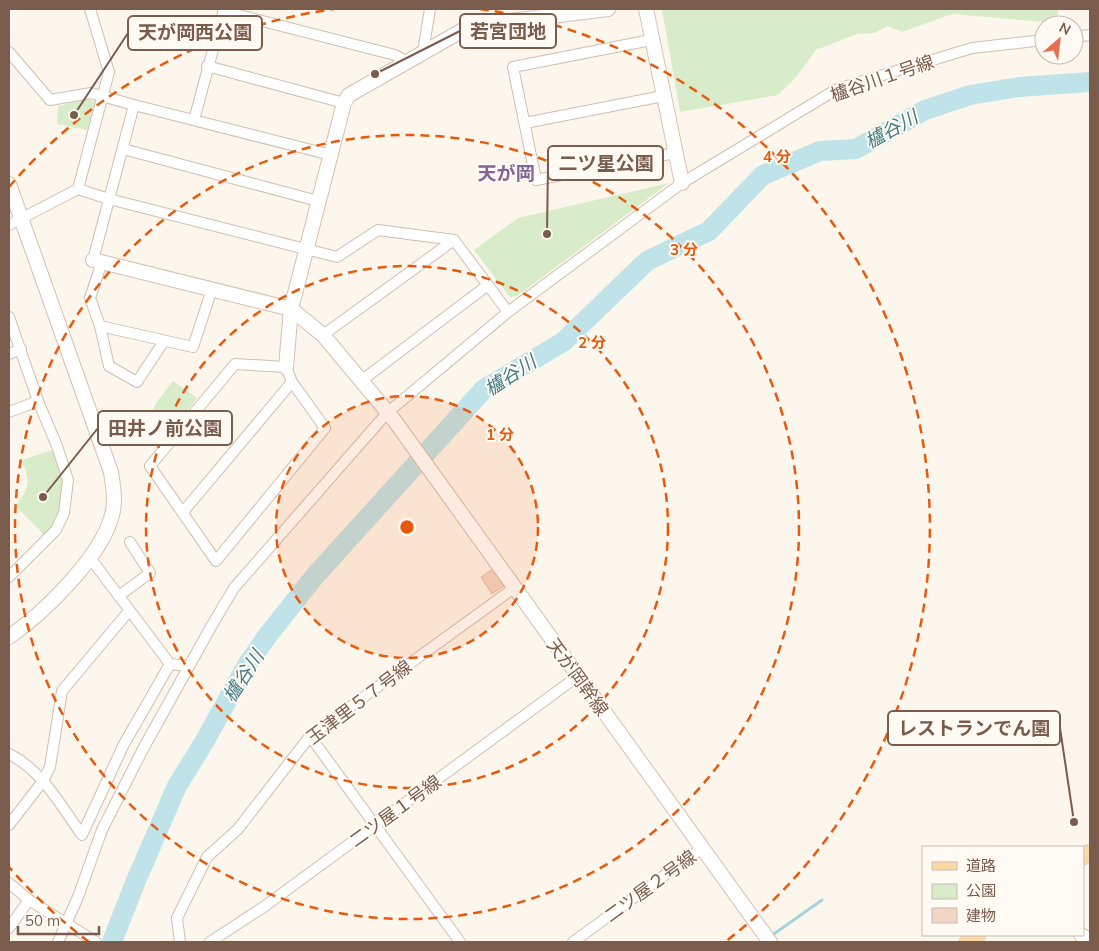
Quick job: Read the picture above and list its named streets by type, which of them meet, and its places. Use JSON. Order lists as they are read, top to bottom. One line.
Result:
{"streets":{"street":["櫨谷川１号線","天が岡幹線","玉津里５７号線","二ツ屋１号線","二ツ屋２号線"]},"crossings":[["櫨谷川１号線","天が岡幹線"],["天が岡幹線","玉津里５７号線"],["天が岡幹線","二ツ屋１号線"],["天が岡幹線","二ツ屋２号線"]],"districts":["天が岡"],"water":["櫨谷川"],"places":["若宮団地","天が岡西公園","二ツ星公園","田井ノ前公園","レストランでん園"],"legend":["道路","公園","建物"],"scale_bar":"50 m","north":"top right","rings":["4 分","3 分","2 分","1 分"]}
